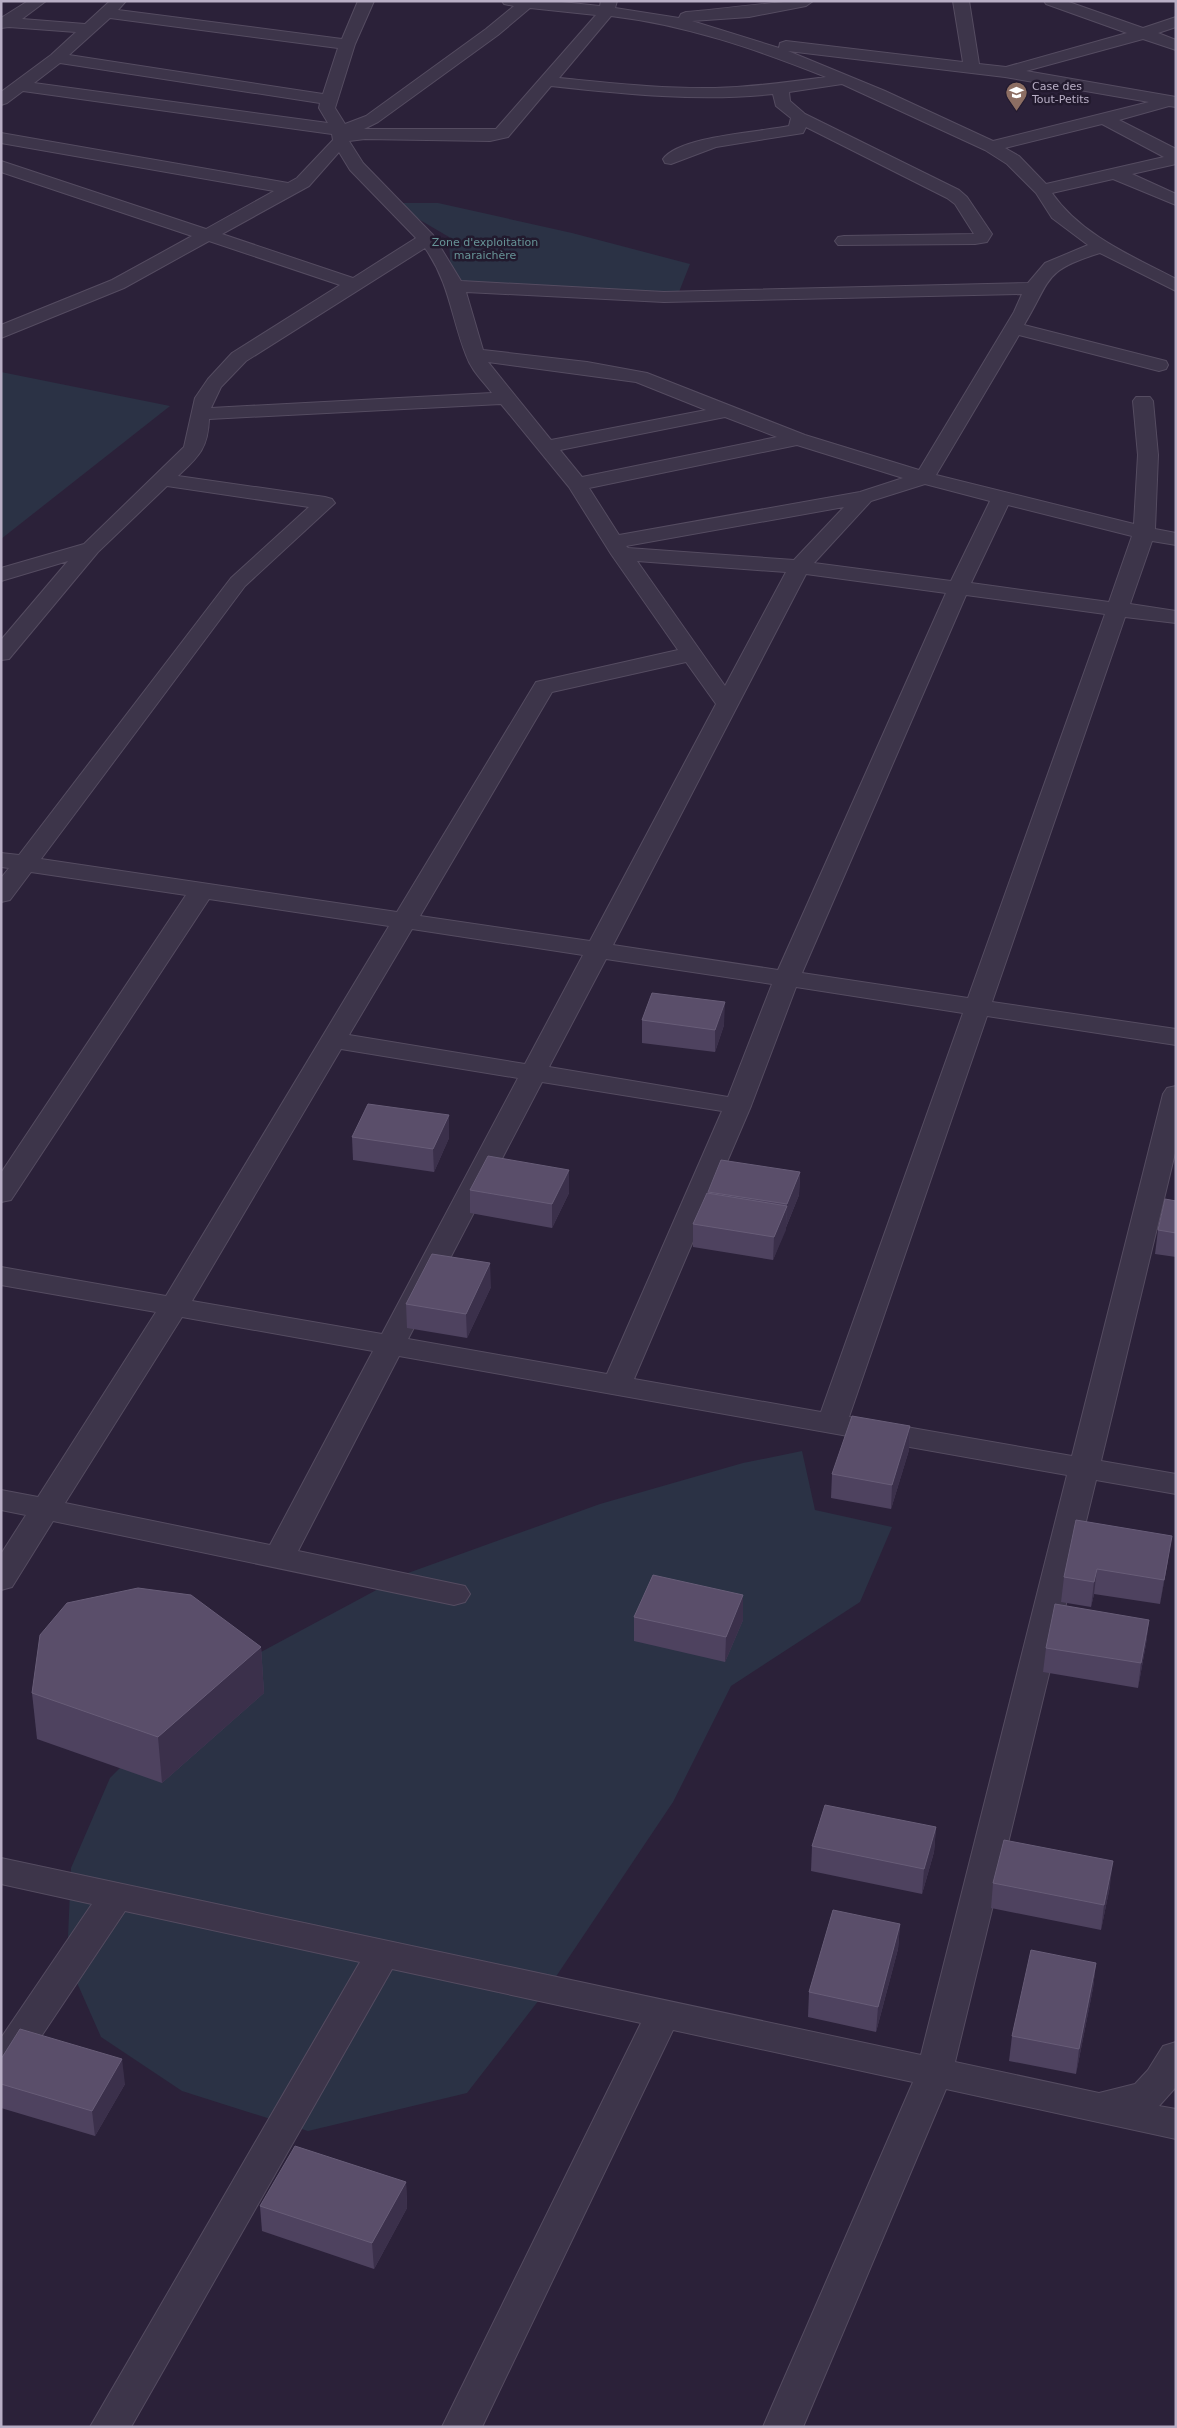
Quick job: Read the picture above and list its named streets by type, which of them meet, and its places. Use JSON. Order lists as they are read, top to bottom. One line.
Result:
{"parks":["Zone d'exploitation maraichère"],"places":{"school or university":["Case des Tout-Petits"]}}
